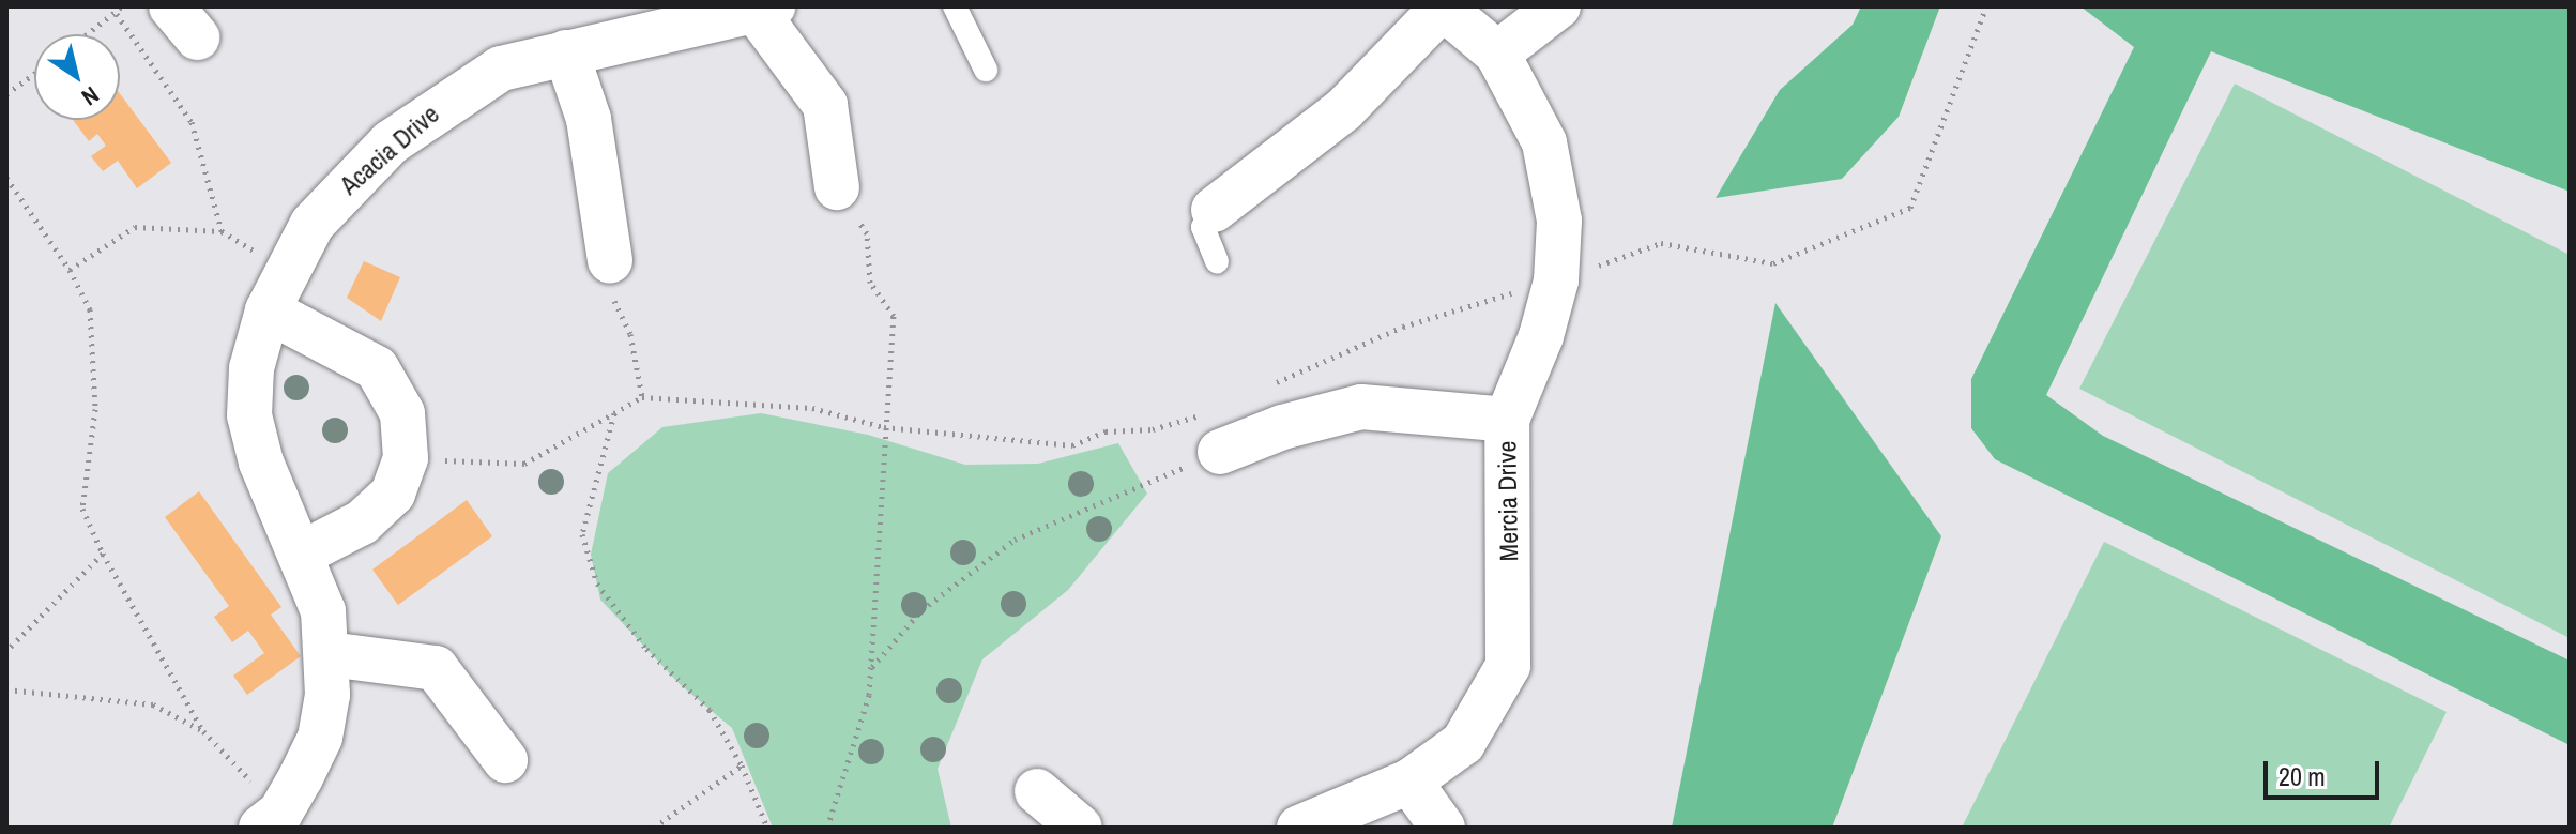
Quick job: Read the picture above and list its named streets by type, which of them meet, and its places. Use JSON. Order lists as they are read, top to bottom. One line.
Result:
{"streets":{"street":["Acacia Drive","Mercia Drive"]},"scale_bar":"20 m","north":"bottom right"}
